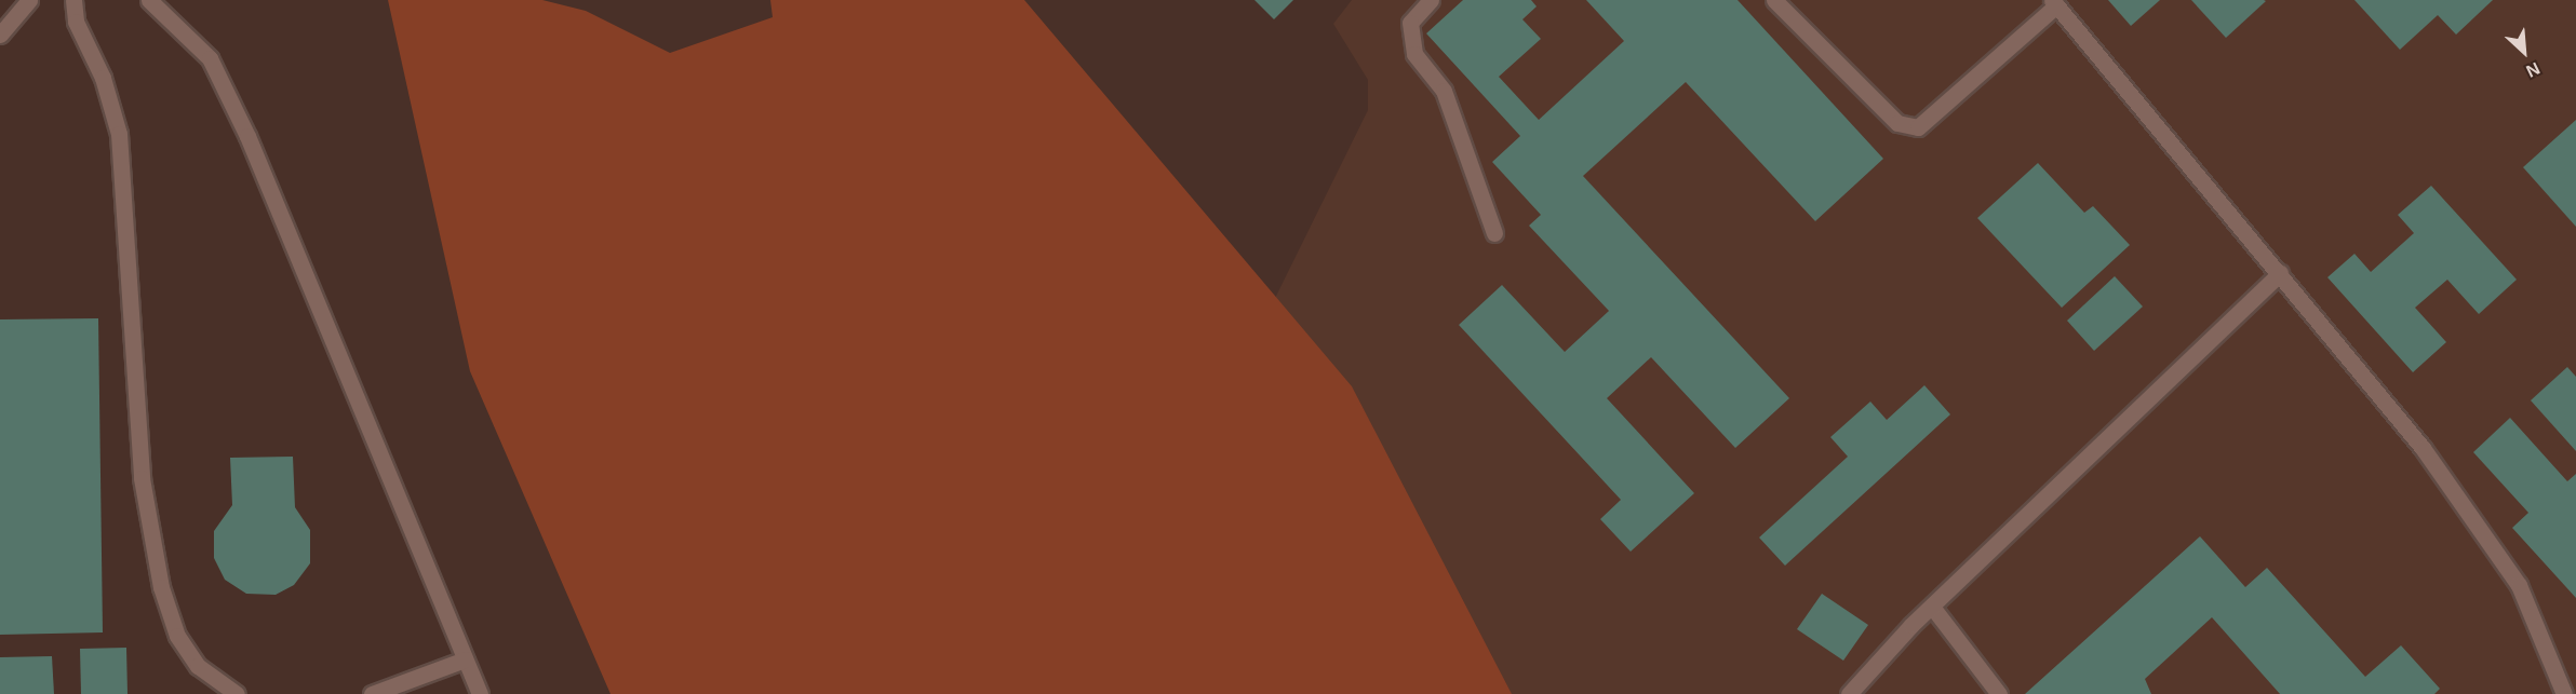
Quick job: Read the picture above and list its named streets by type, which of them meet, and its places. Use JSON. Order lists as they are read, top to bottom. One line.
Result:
{"north":"bottom right"}
